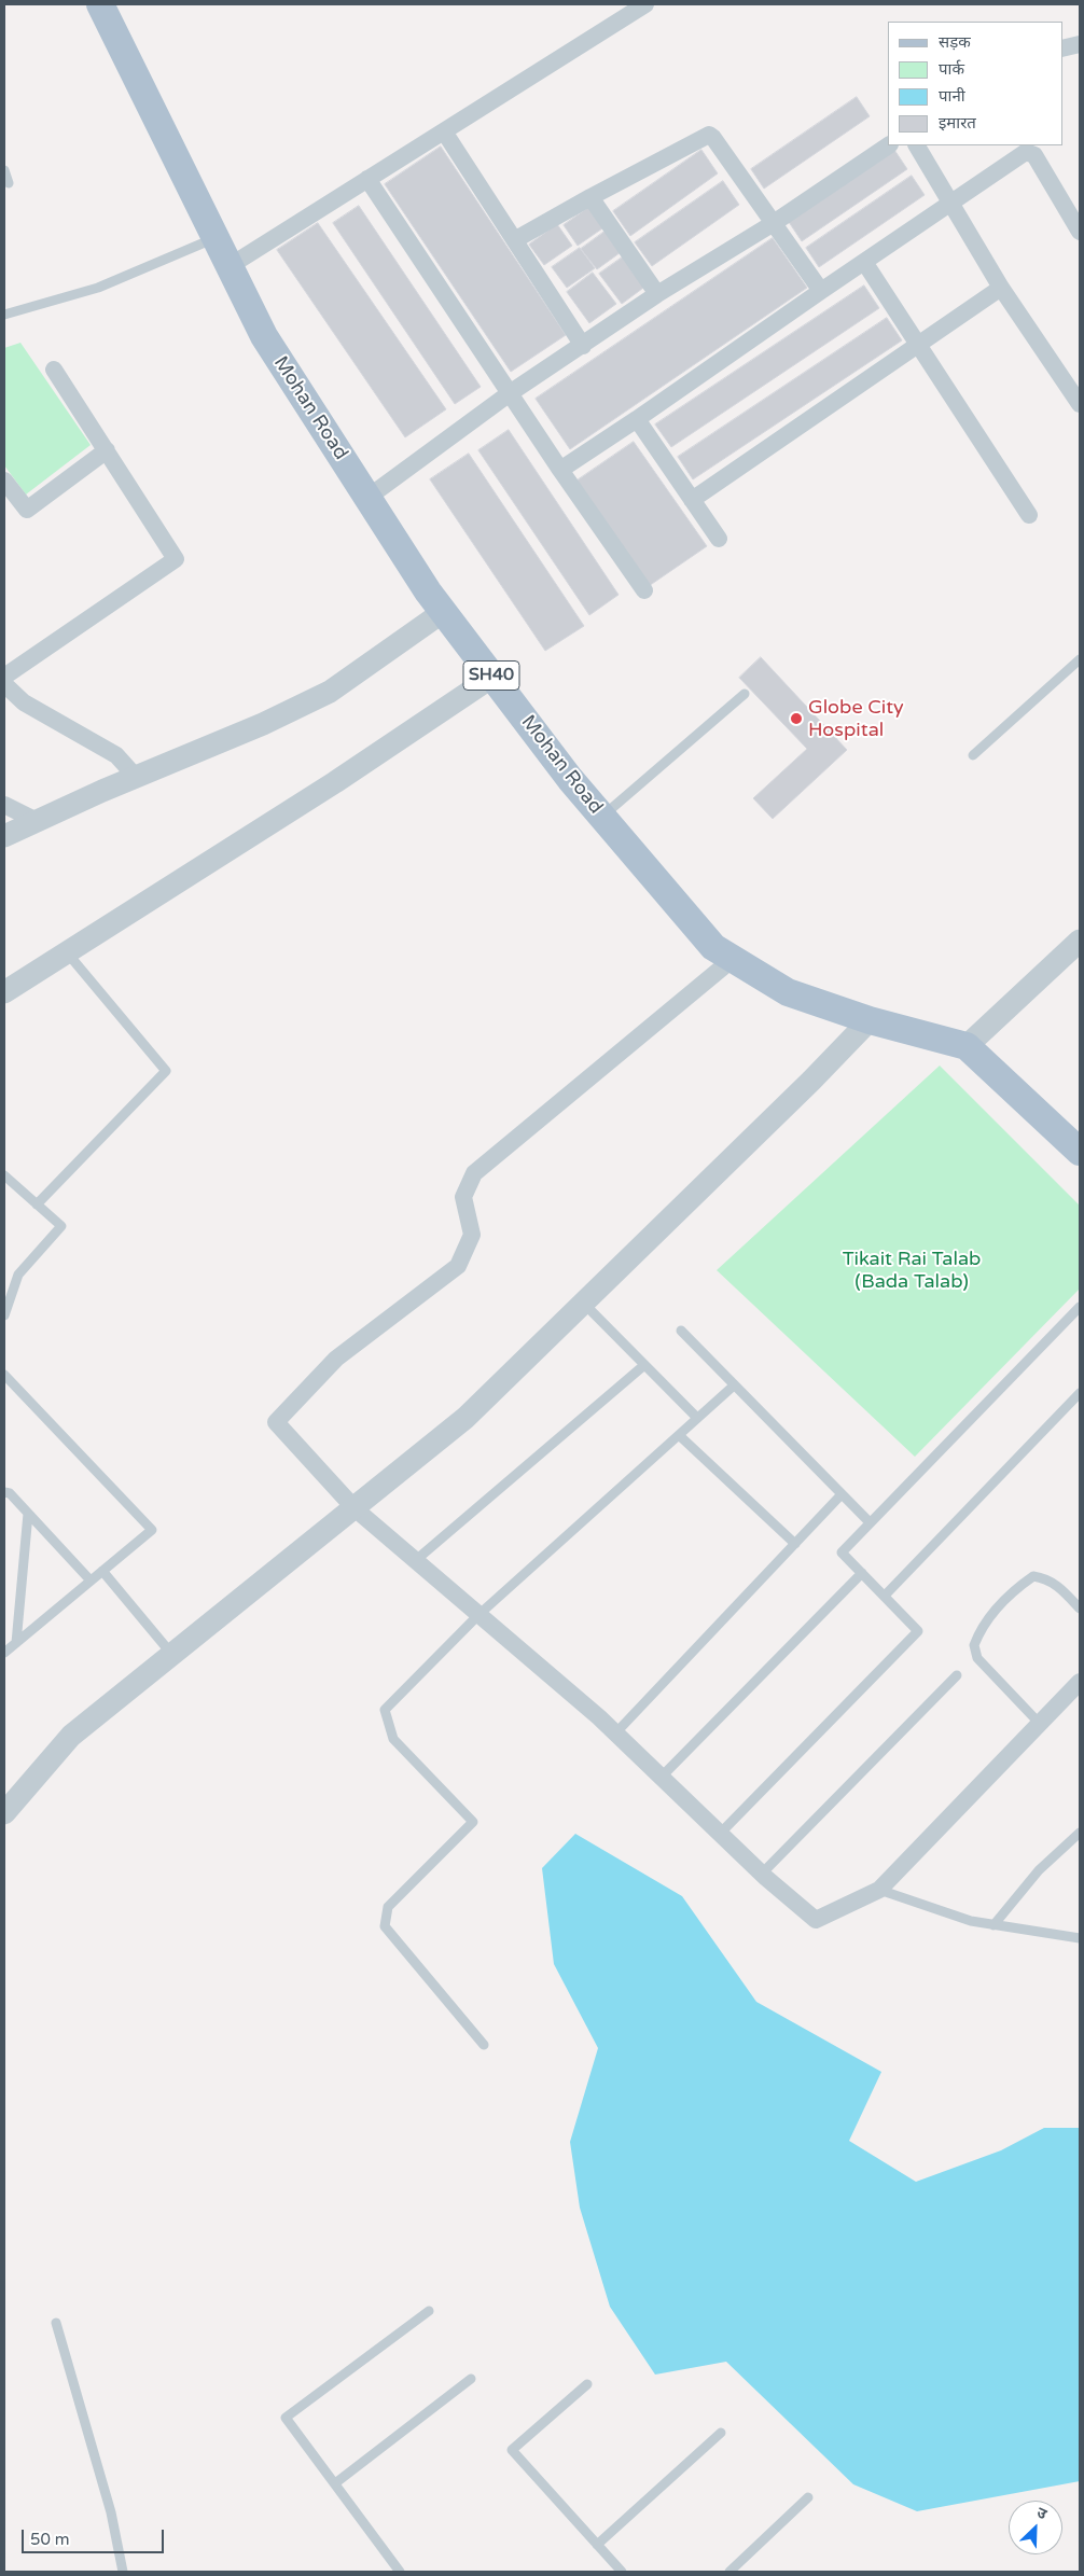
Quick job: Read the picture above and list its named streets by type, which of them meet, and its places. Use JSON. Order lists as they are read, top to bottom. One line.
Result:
{"streets":{"main road":["Mohan Road","SH40"]},"parks":["Tikait Rai Talab (Bada Talab)"],"places":["Globe City Hospital"],"legend":["सड़क","पार्क","पानी","इमारत"],"scale_bar":"50 m","north":"top right"}
